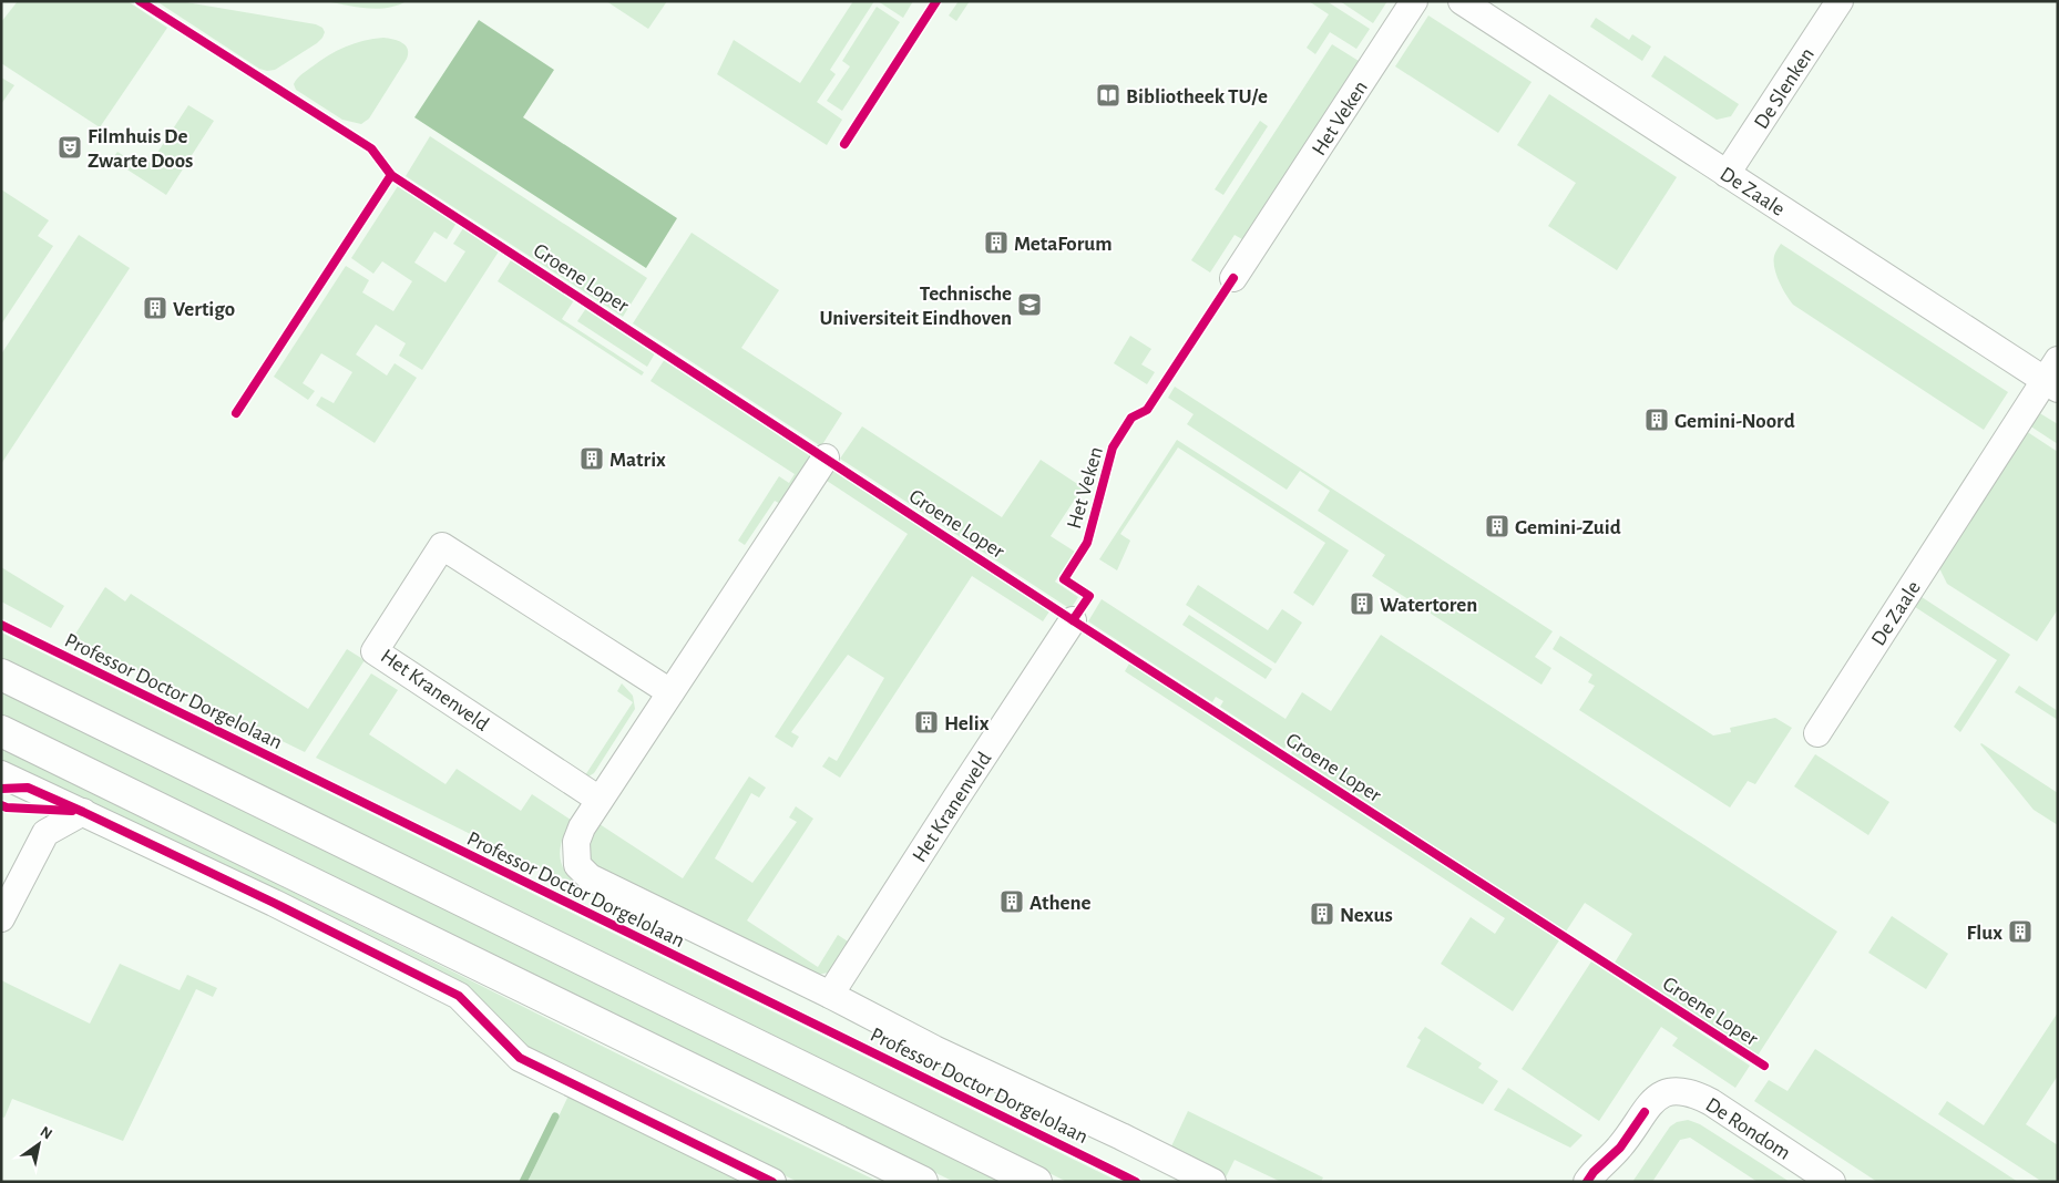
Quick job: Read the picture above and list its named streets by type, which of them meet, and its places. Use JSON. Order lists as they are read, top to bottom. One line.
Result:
{"streets":{"street":["De Slenken","Het Veken","De Zaale","Het Kranenveld","De Rondom"],"cycle path":["Groene Loper","Professor Doctor Dorgelolaan"]},"crossings":[["De Slenken","De Zaale"]],"places":{"library":["Bibliotheek TU/e"],"theatre":["Filmhuis De Zwarte Doos"],"building":["MetaForum","Vertigo","Gemini-Noord","Matrix","Gemini-Zuid","Watertoren","Helix","Athene","Nexus","Flux"],"school or university":["Technische Universiteit Eindhoven"]},"north":"top right"}
